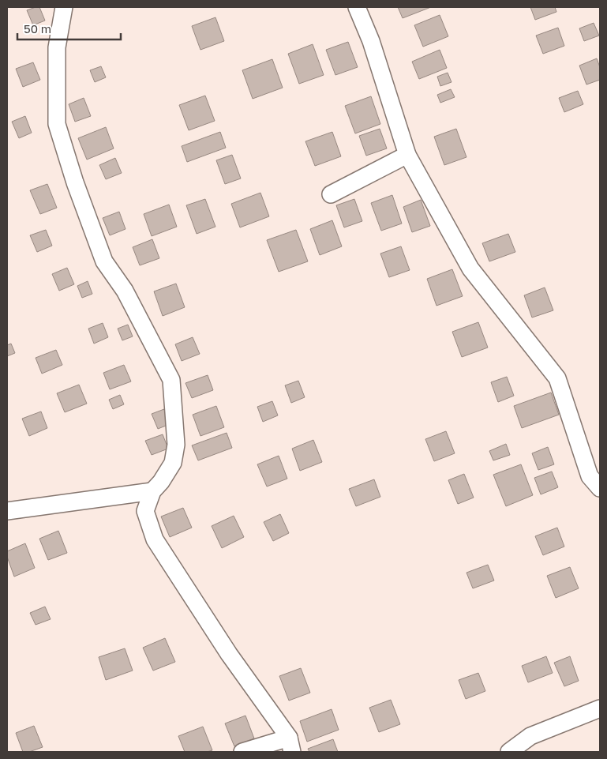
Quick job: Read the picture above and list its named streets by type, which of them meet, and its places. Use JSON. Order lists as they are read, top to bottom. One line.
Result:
{"scale_bar":"50 m"}
